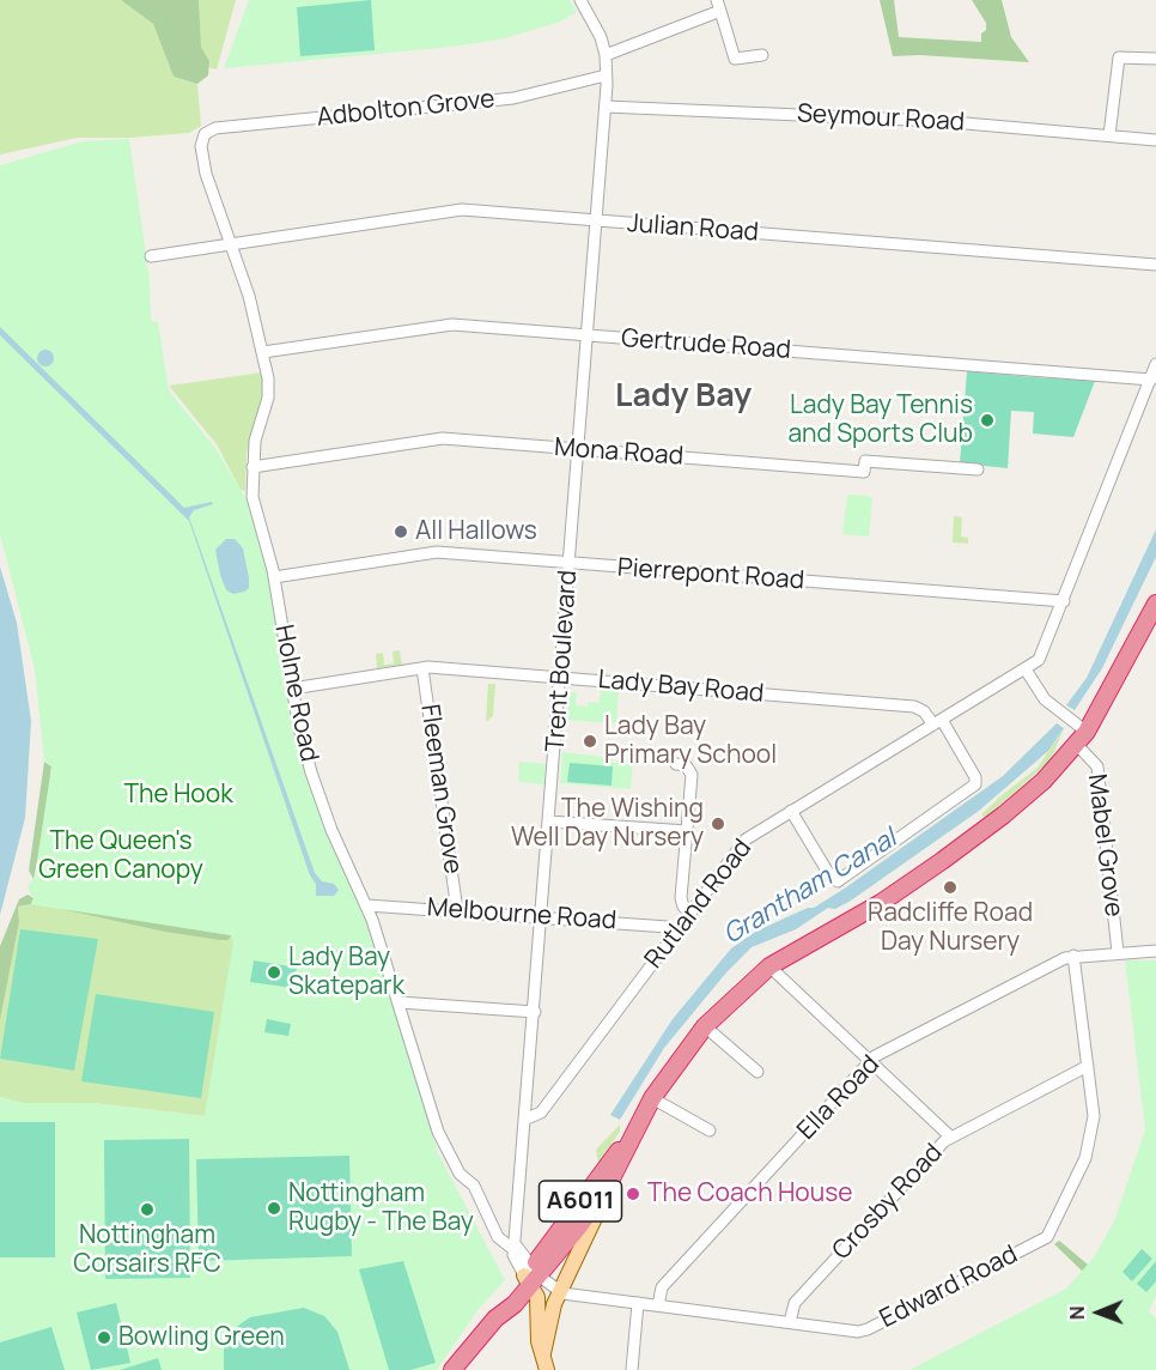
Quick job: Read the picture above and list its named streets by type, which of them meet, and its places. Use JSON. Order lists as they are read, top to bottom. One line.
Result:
{"streets":{"highway":["A6011"],"street":["Adbolton Grove","Seymour Road","Julian Road","Gertrude Road","Mona Road","Pierrepont Road","Trent Boulevard","Lady Bay Road","Holme Road","Fleeman Grove","Mabel Grove","Rutland Road","Melbourne Road","Ella Road","Crosby Road","Edward Road"]},"crossings":[["Adbolton Grove","Trent Boulevard"],["Adbolton Grove","Holme Road"],["Seymour Road","Trent Boulevard"],["Julian Road","Trent Boulevard"],["Julian Road","Holme Road"],["Gertrude Road","Trent Boulevard"],["Gertrude Road","Holme Road"],["Gertrude Road","Rutland Road"],["Mona Road","Trent Boulevard"],["Mona Road","Holme Road"],["Pierrepont Road","Trent Boulevard"],["Pierrepont Road","Holme Road"],["Pierrepont Road","Rutland Road"],["Trent Boulevard","Lady Bay Road"],["Trent Boulevard","Holme Road"],["Trent Boulevard","Rutland Road"],["Trent Boulevard","Melbourne Road"],["Trent Boulevard","A6011"],["Lady Bay Road","Holme Road"],["Lady Bay Road","Fleeman Grove"],["Lady Bay Road","Rutland Road"],["Holme Road","Melbourne Road"],["Fleeman Grove","Melbourne Road"],["Mabel Grove","Ella Road"],["Mabel Grove","A6011"],["Rutland Road","Melbourne Road"],["Ella Road","Edward Road"],["Crosby Road","Edward Road"]],"districts":["Lady Bay"],"water":["Grantham Canal"],"parks":["The Hook","The Queen's Green Canopy"],"places":["Lady Bay Tennis and Sports Club","All Hallows","Lady Bay Primary School","The Wishing Well Day Nursery","Radcliffe Road Day Nursery","Lady Bay Skatepark","The Coach House","Nottingham Rugby - The Bay","Nottingham Corsairs RFC","Bowling Green"],"north":"left"}
